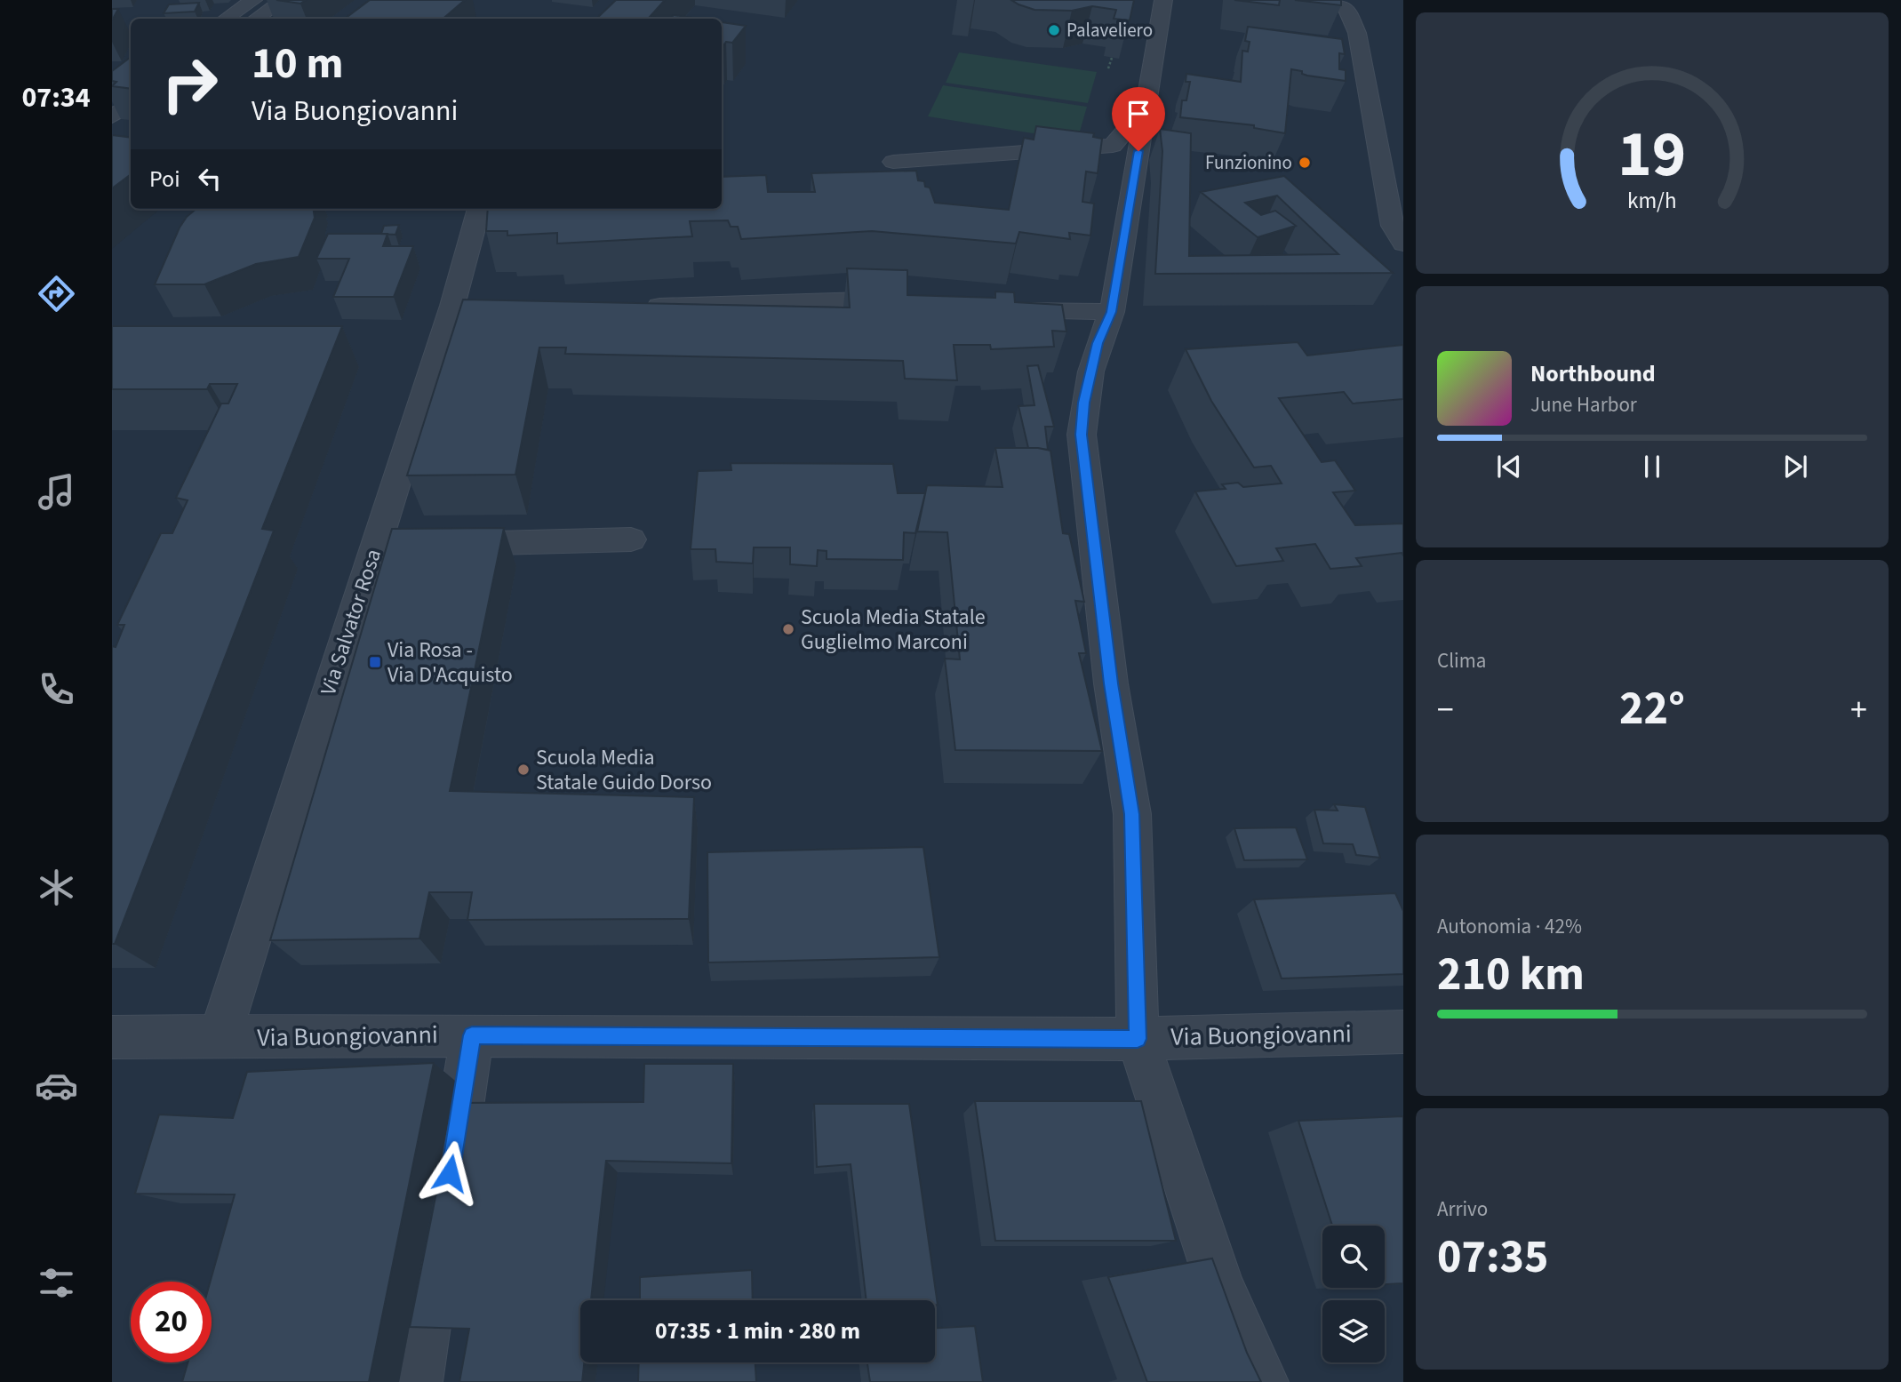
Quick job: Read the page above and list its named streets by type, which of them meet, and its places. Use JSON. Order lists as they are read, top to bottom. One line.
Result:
{"streets":{"street":["Via Salvator Rosa","Via Buongiovanni"]},"crossings":[["Via Salvator Rosa","Via Buongiovanni"]],"places":{"other":["Palaveliero","Funzionino","Scuola Media Statale Guglielmo Marconi","Scuola Media Statale Guido Dorso"],"transit":["Via Rosa - Via D'Acquisto"]},"page":{"tabs":"07:34","turn":["10 m","Via Buongiovanni"],"then":"Poi","song":["Northbound","June Harbor"],"tile":["Clima",["Autonomia · 42%","210 km"],["Arrivo","07:35"]],"heat":["−","22°","+"],"limit":"20","trip":"07:35 · 1 min · 280 m","gauge":["19","km/h"]}}
